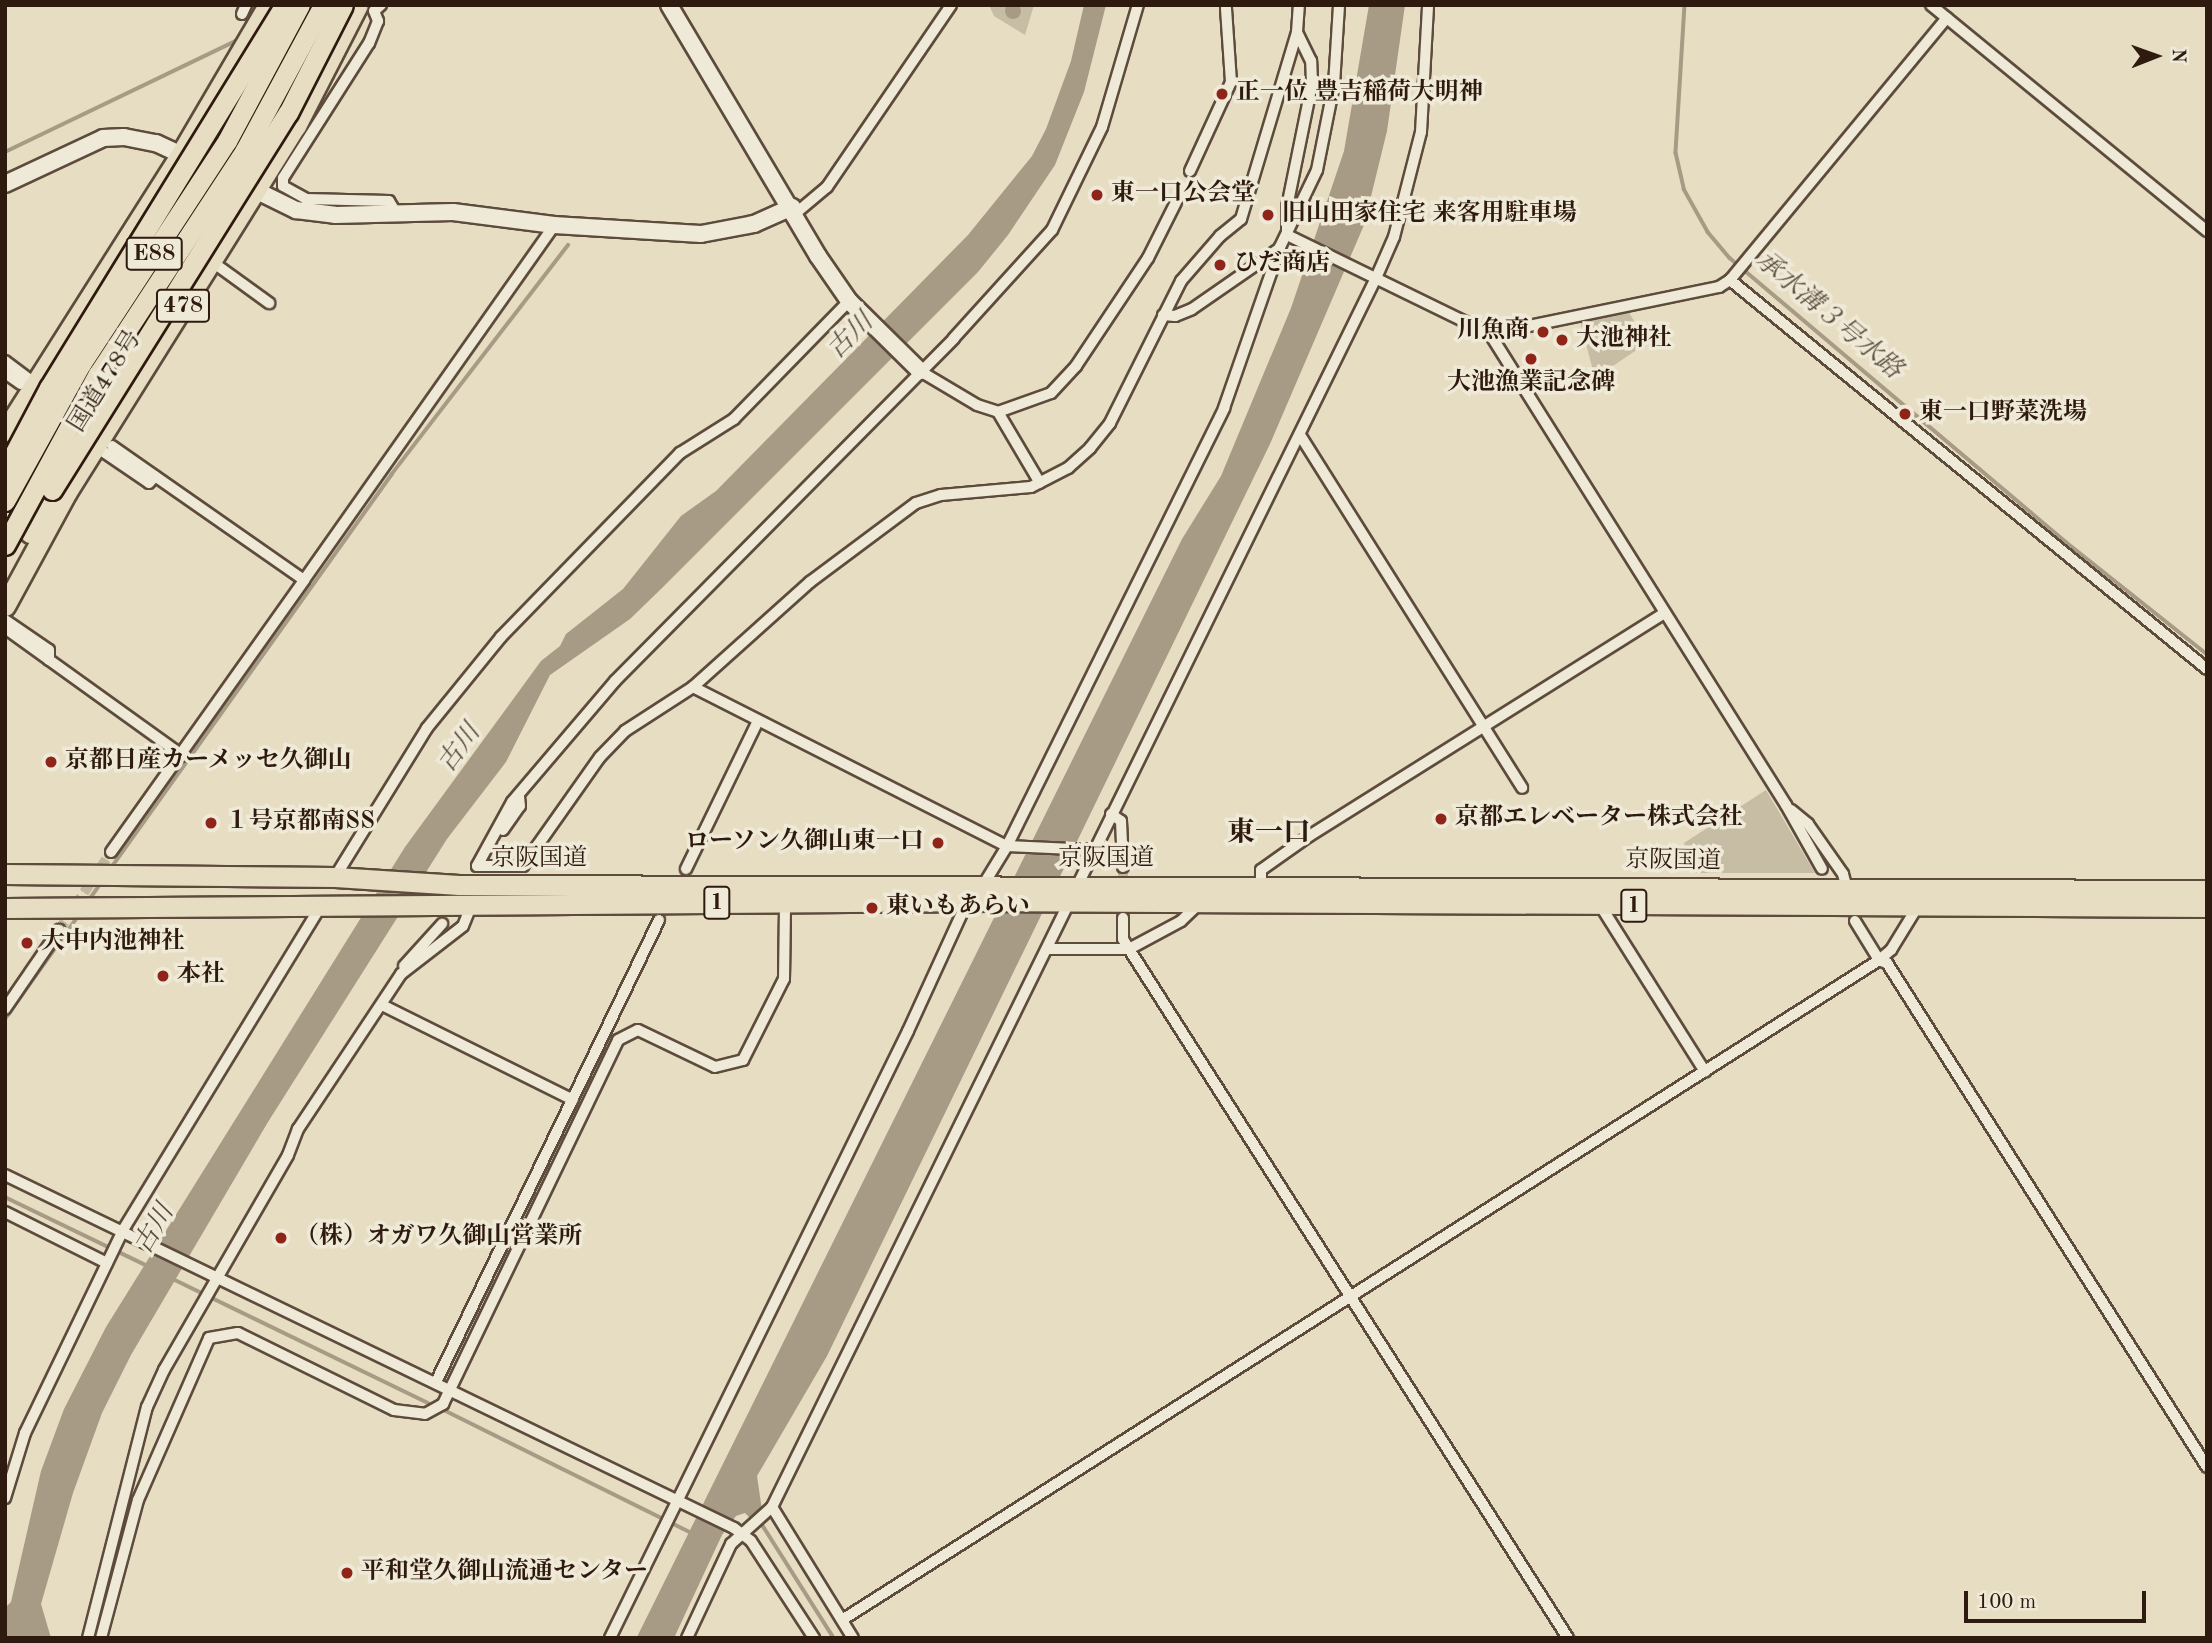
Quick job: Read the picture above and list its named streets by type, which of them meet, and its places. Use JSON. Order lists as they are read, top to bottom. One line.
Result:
{"streets":{"highway":["E88","478","国道478号","京阪国道","1"]},"districts":["東一口"],"water":["承水溝３号水路","古川"],"places":["正一位 豊吉稲荷大明神","東一口公会堂","旧山田家住宅 来客用駐車場","ひだ商店","川魚商","大池神社","大池漁業記念碑","東一口野菜洗場","京都日産カーメッセ久御山","京都エレベーター株式会社","１号京都南SS","ローソン久御山東一口","東いもあらい","大中内池神社","本社","（株）オガワ久御山営業所","平和堂久御山流通センター"],"scale_bar":"100 m","north":"right"}
